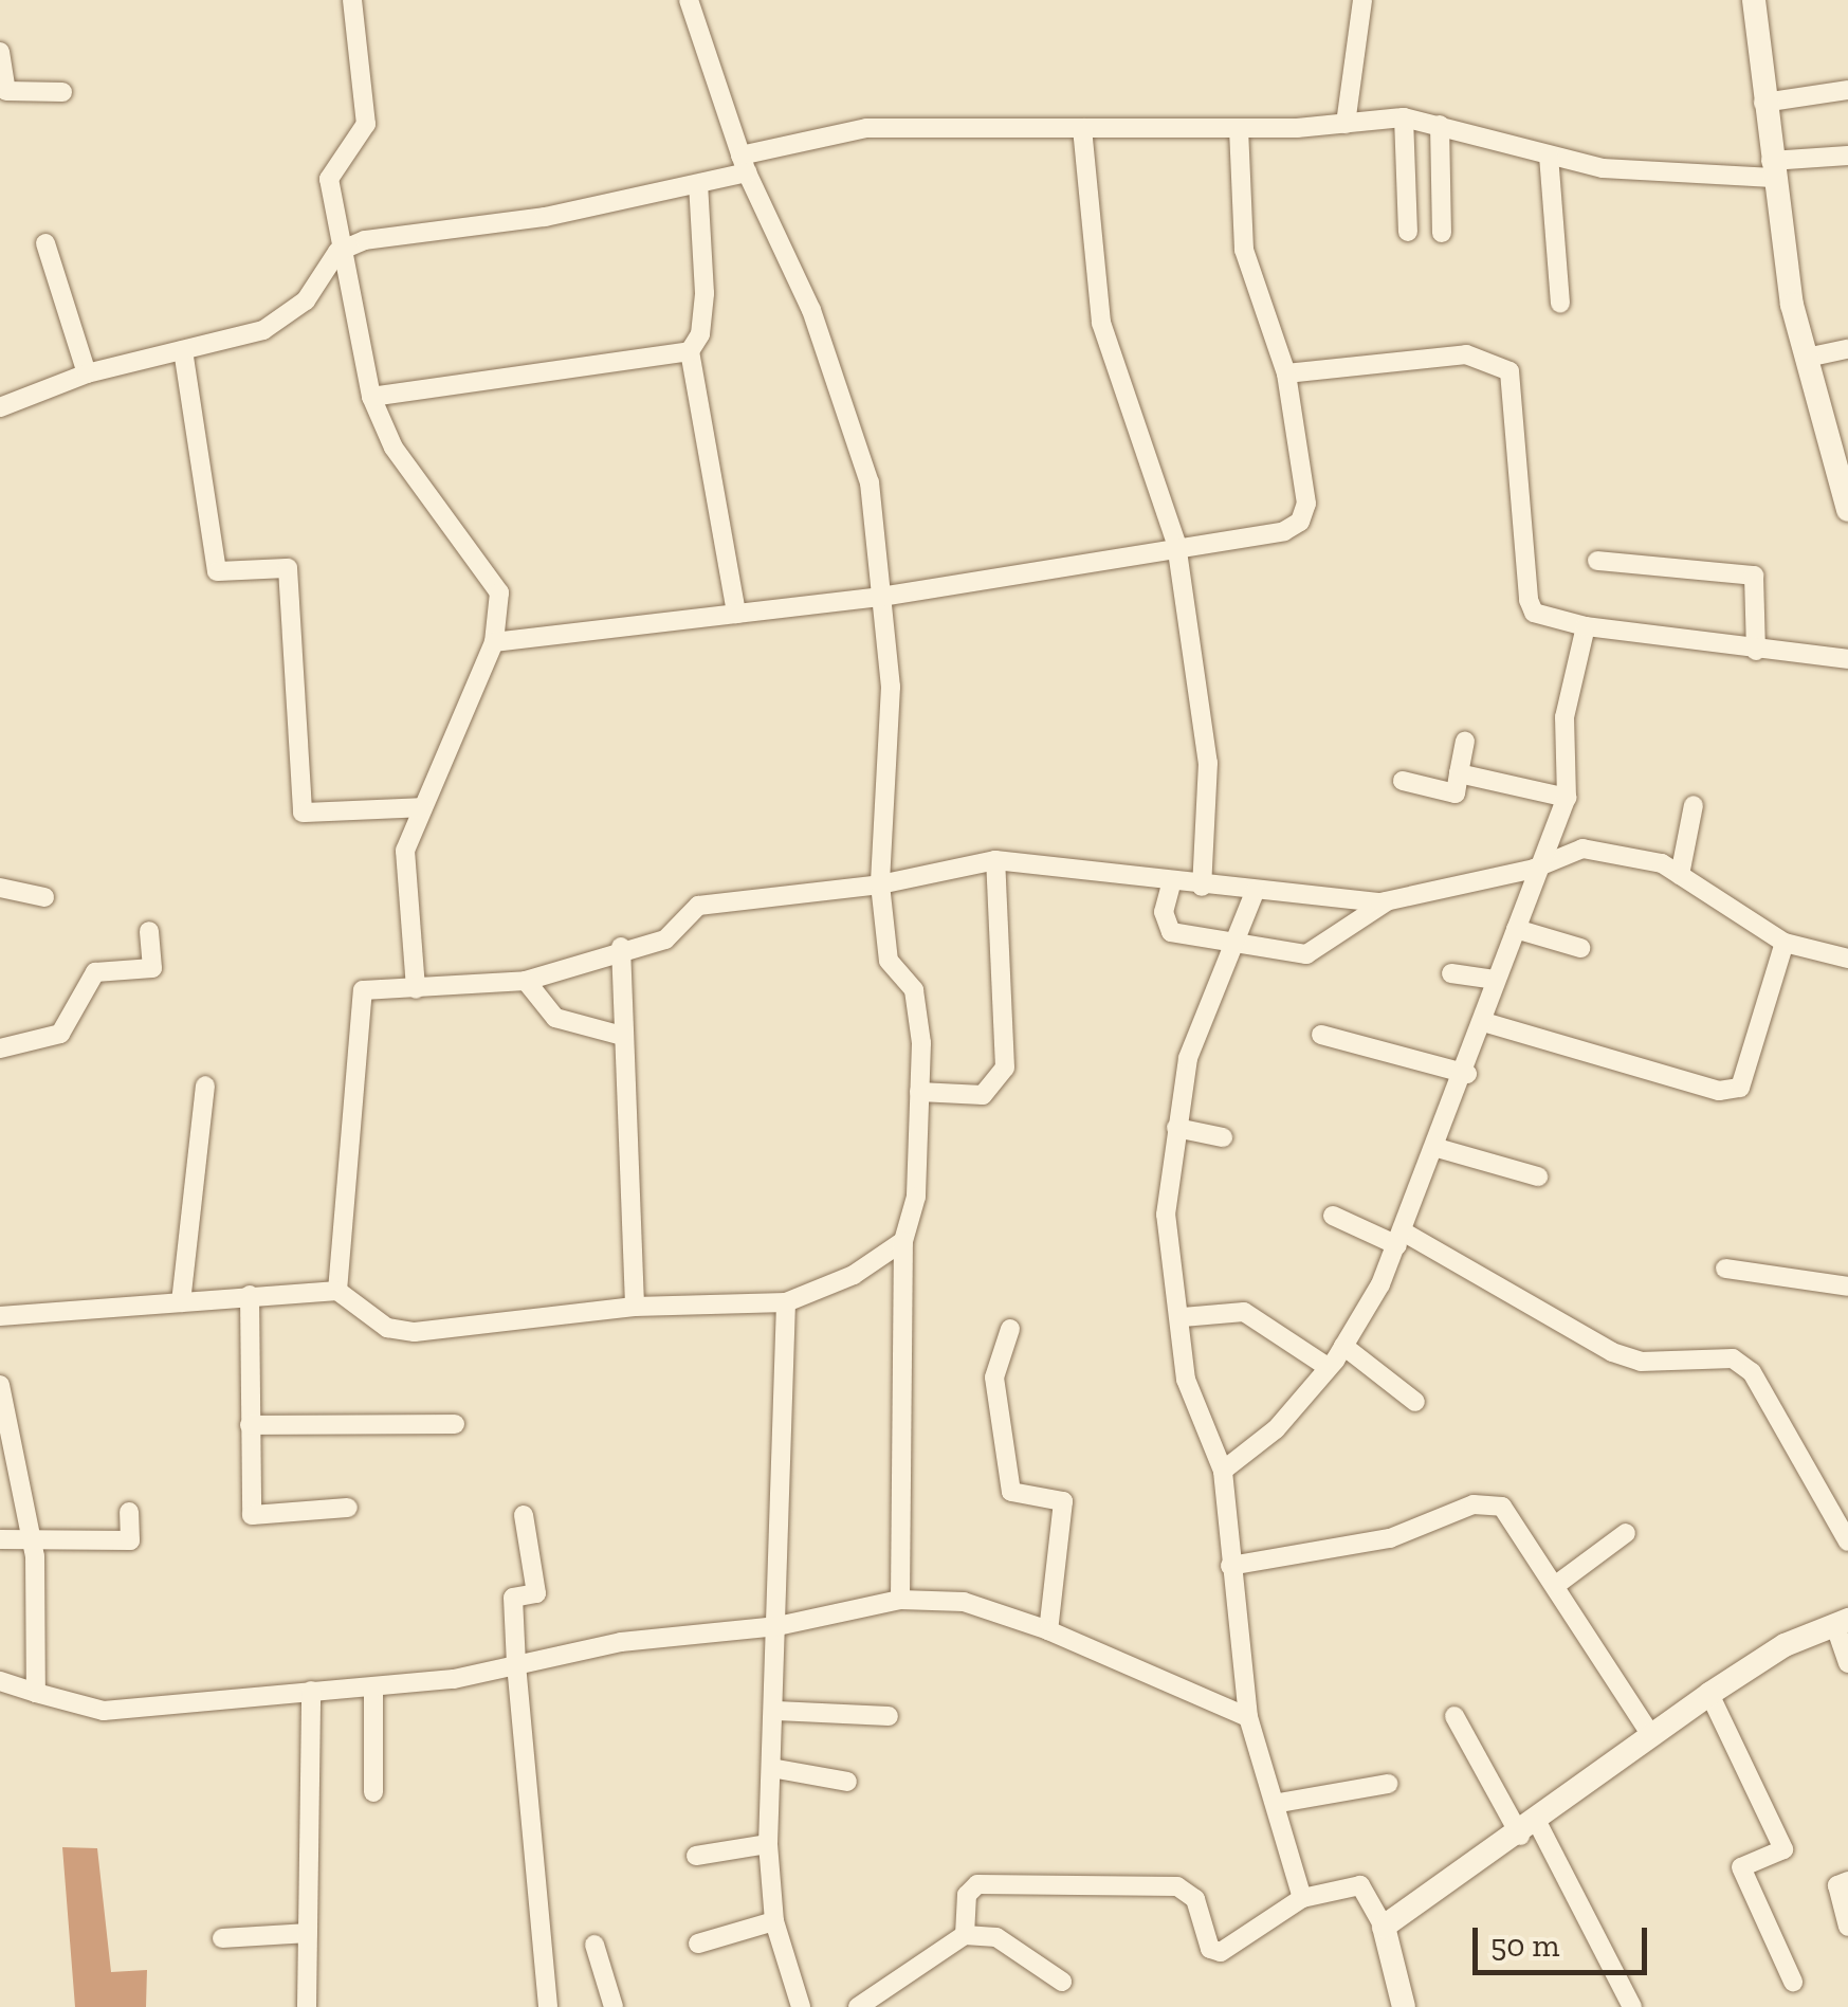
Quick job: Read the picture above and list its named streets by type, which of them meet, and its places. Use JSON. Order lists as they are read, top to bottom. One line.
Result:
{"scale_bar":"50 m"}
